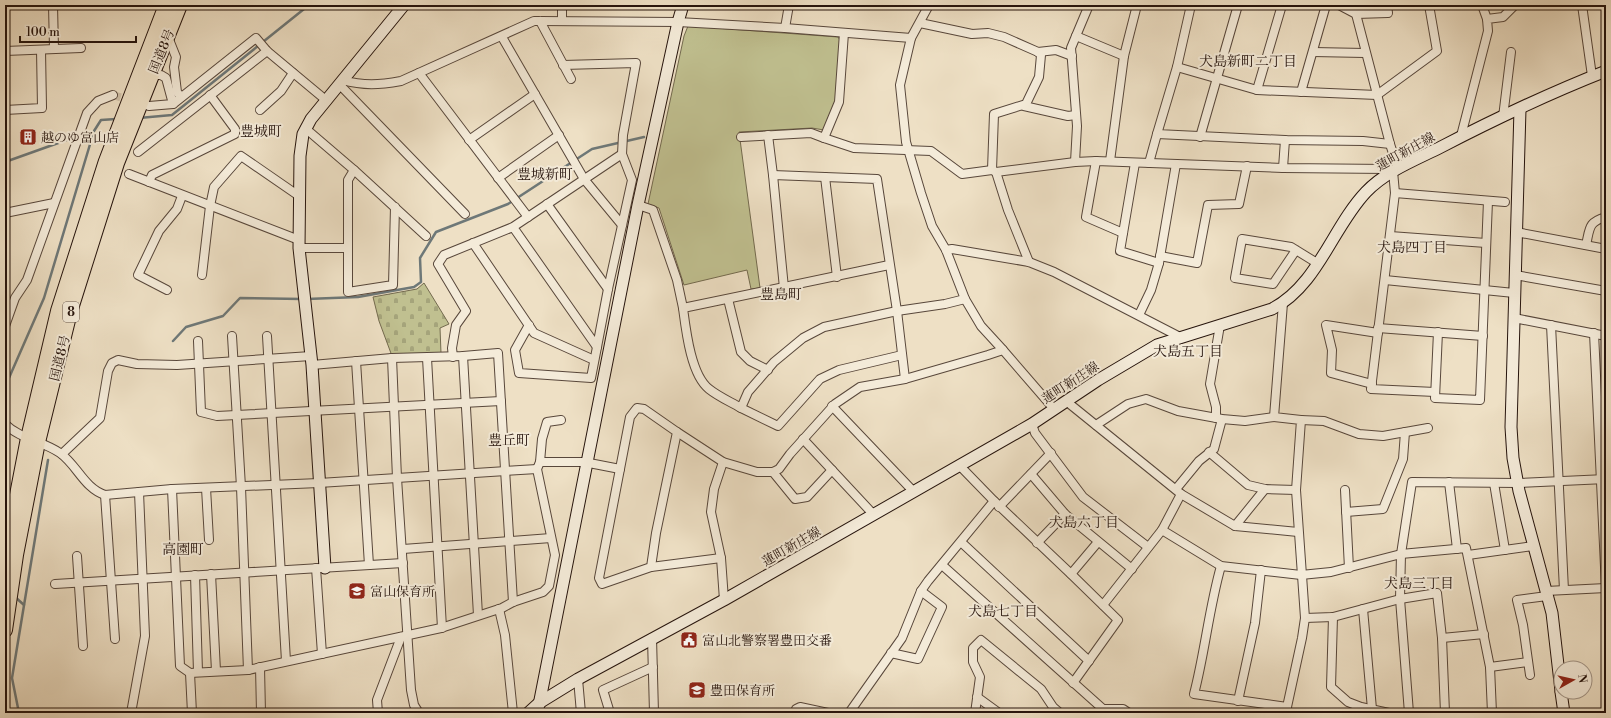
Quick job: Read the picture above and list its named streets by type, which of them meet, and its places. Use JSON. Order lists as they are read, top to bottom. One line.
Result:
{"streets":{"highway":["国道8号","8"],"street":["蓮町新庄線"]},"districts":["犬島新町二丁目","豊城町","豊城新町","犬島四丁目","豊島町","犬島五丁目","豊丘町","犬島六丁目","高園町","犬島三丁目","犬島七丁目"],"places":{"building":["越のゆ富山店"],"school or university":["富山保育所","豊田保育所"],"public building":["富山北警察署豊田交番"]},"scale_bar":"100 m","north":"right"}
